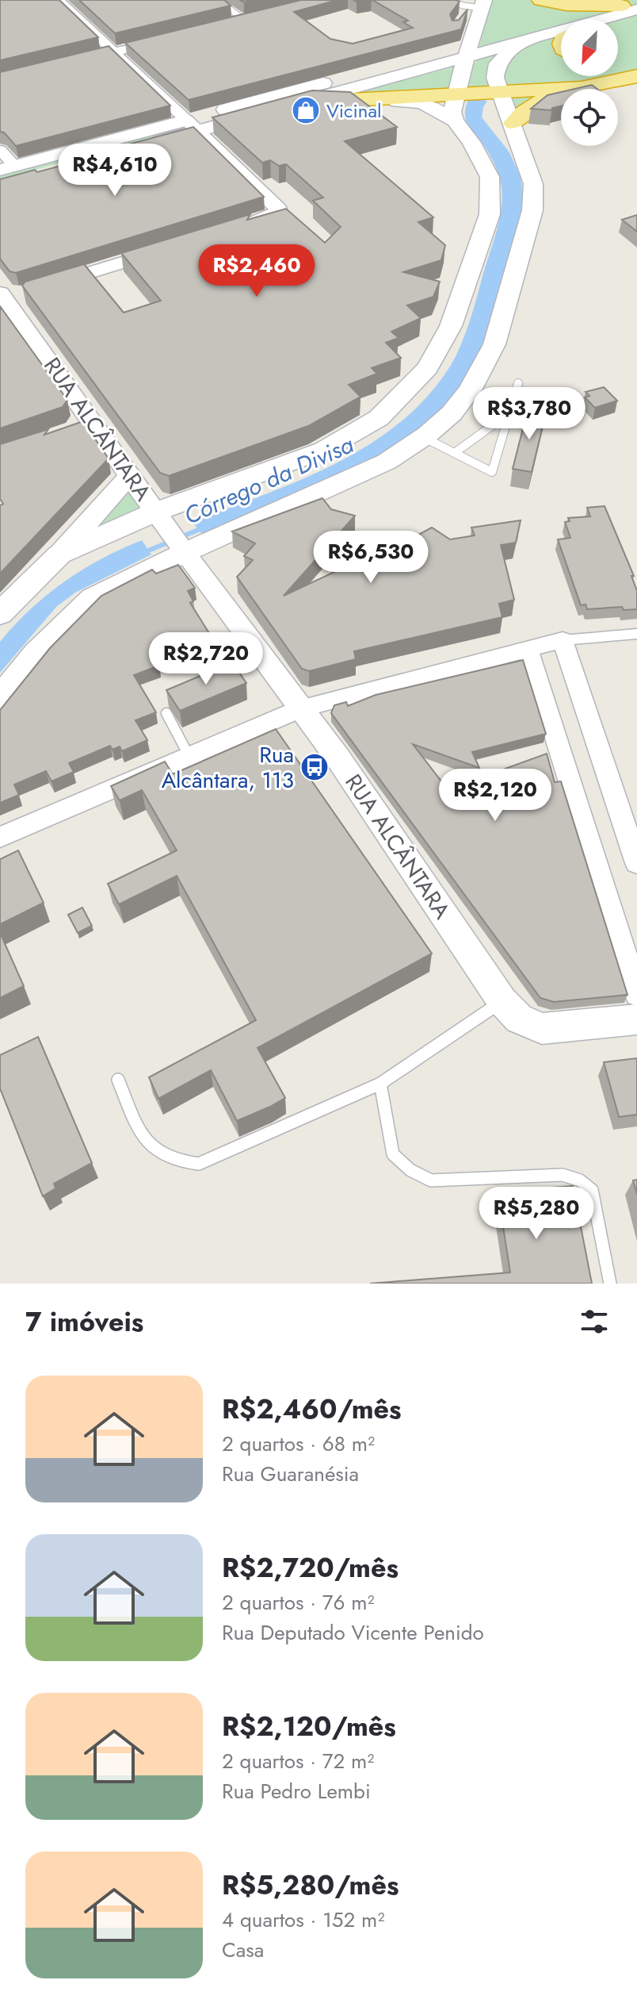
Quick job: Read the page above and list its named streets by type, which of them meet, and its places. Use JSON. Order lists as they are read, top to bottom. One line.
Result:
{"streets":{"street":["RUA ALCÂNTARA"]},"water":["Córrego da Divisa"],"places":{"shop":["Vicinal"],"bus stop":["Rua Alcântara, 113"]},"north":"bottom left","page":{"price":["R$4,610","R$2,460","R$3,780","R$6,530","R$2,720","R$2,120","R$5,280"],"heading":"7 imóveis","list":[{"name":"R$2,460/mês","note":"2 quartos · 68 m² · Rua Guaranésia"},{"name":"R$2,720/mês","note":"2 quartos · 76 m² · Rua Deputado Vicente Penido"},{"name":"R$2,120/mês","note":"2 quartos · 72 m² · Rua Pedro Lembi"},{"name":"R$5,280/mês","note":"4 quartos · 152 m² · Casa"}]}}
